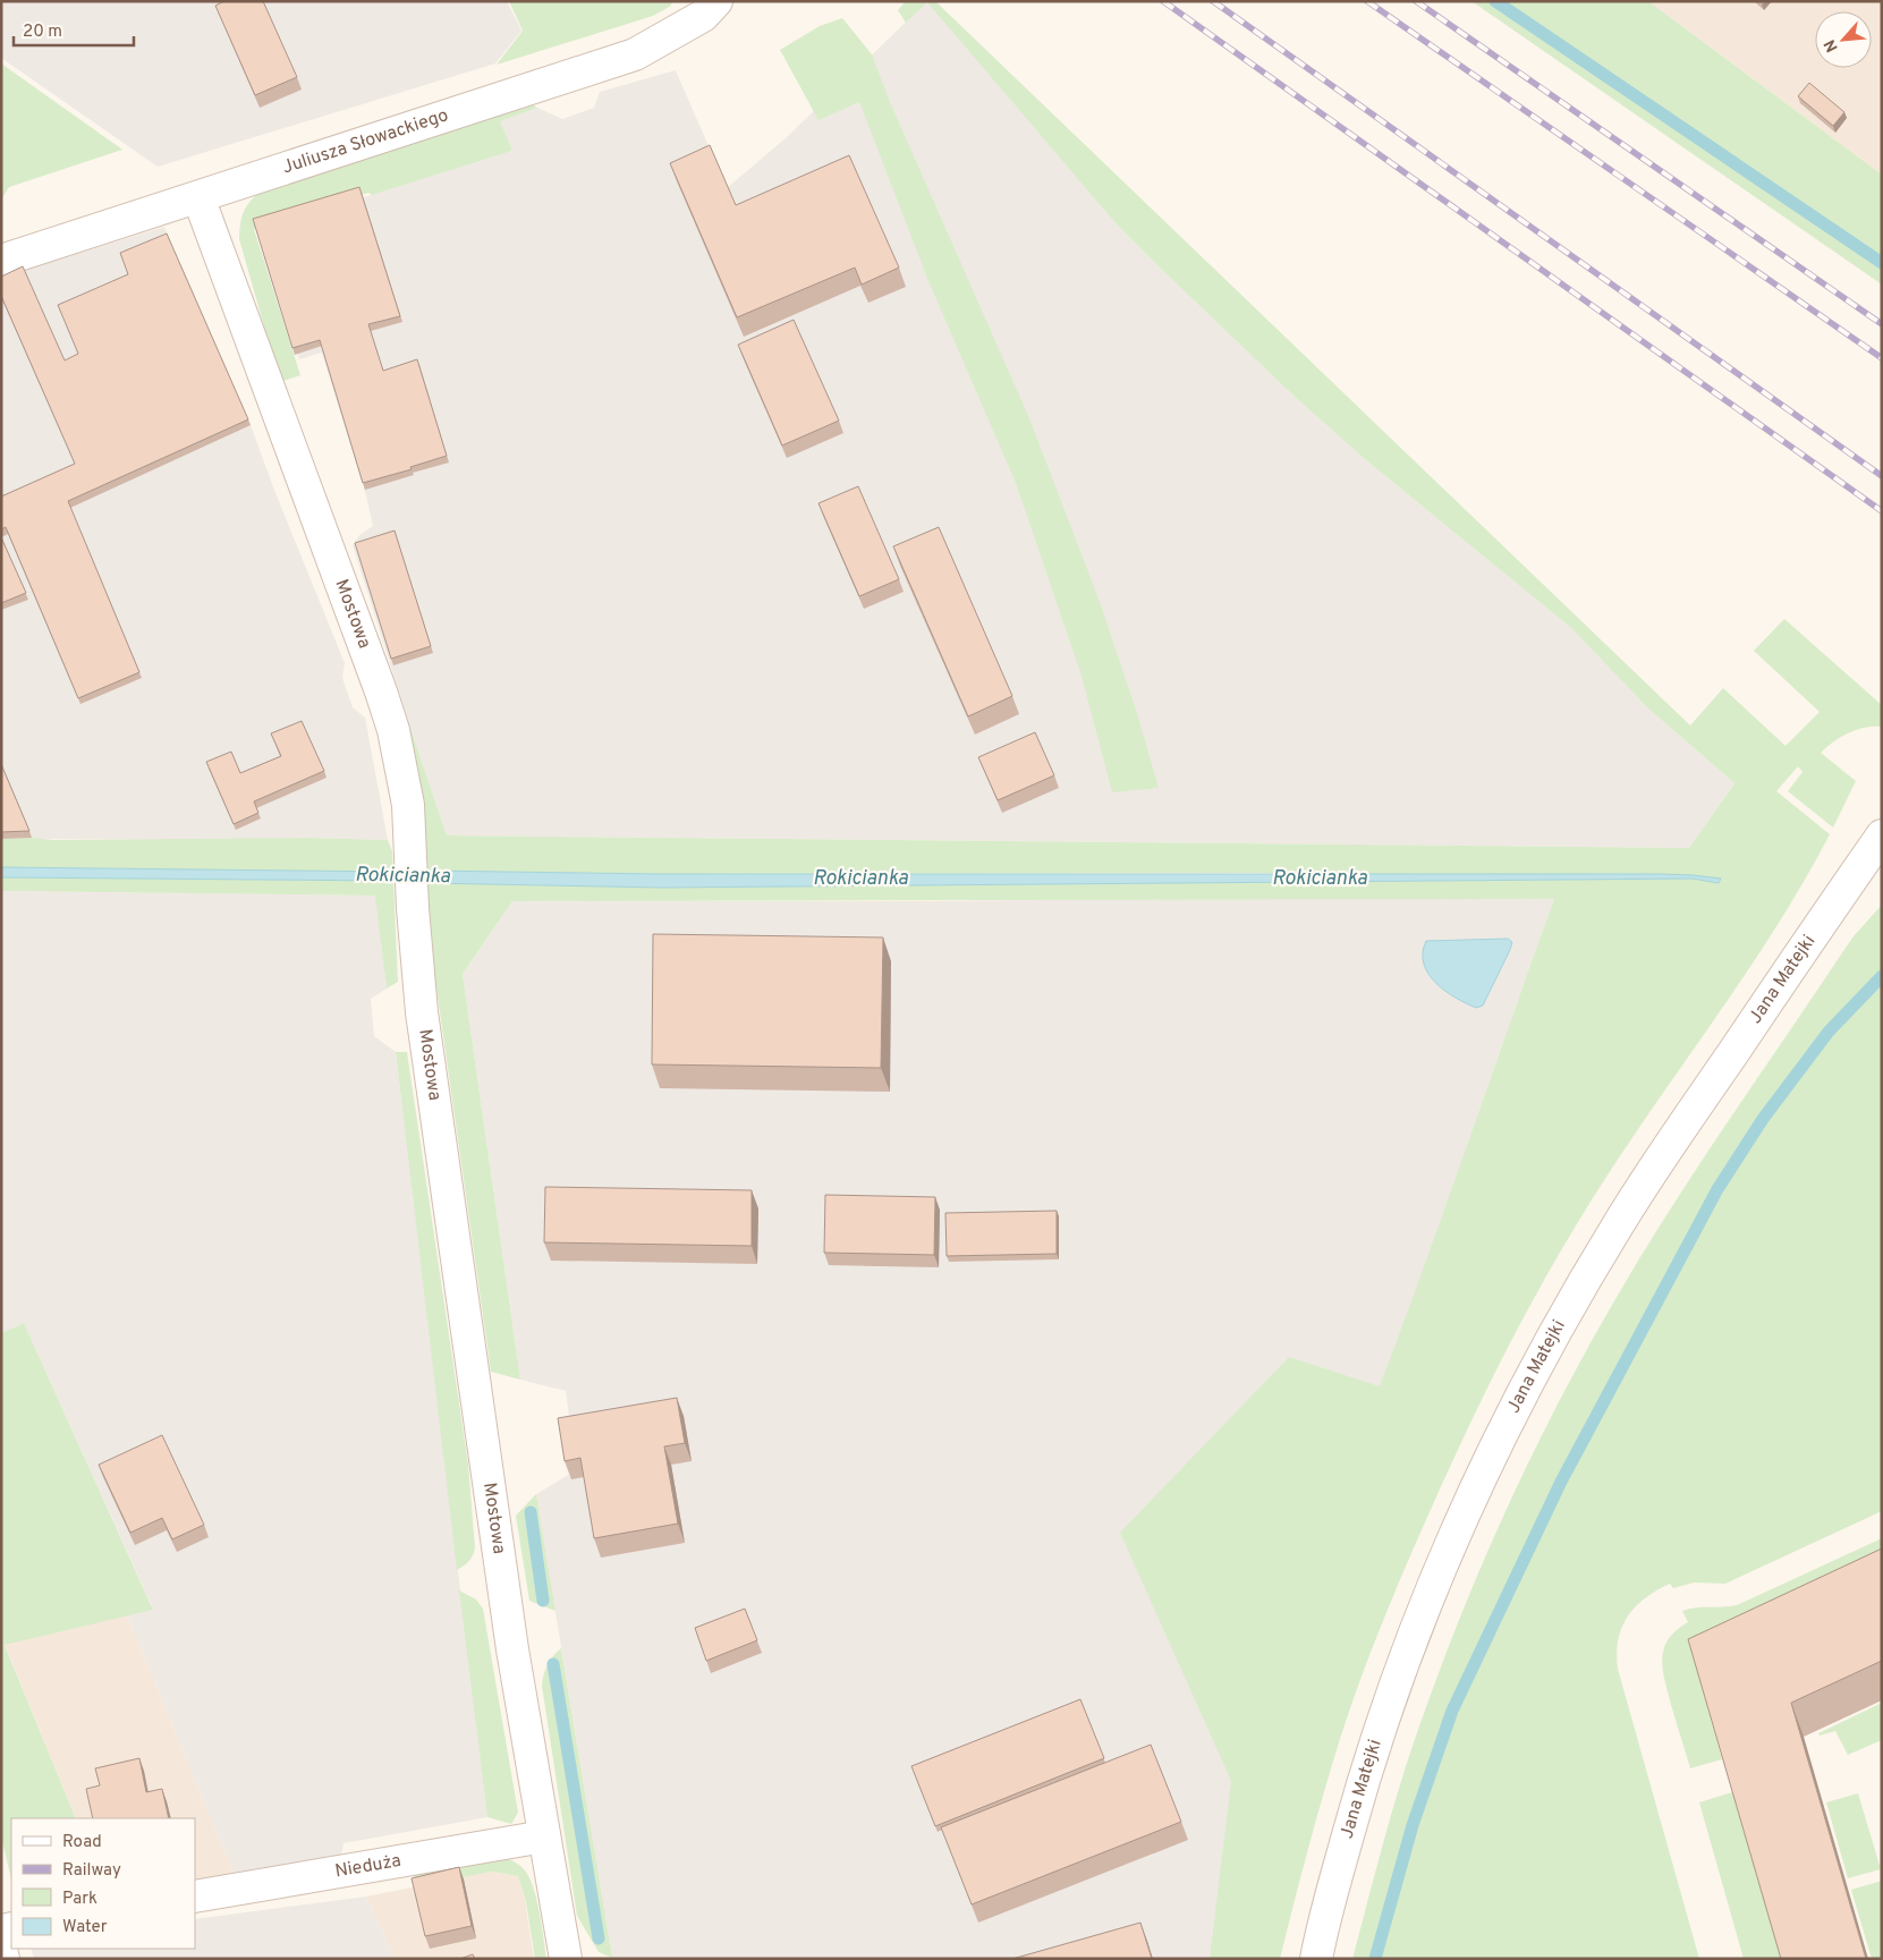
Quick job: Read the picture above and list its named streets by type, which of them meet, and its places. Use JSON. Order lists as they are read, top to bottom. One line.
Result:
{"streets":{"street":["Juliusza Słowackiego","Mostowa","Jana Matejki","Nieduża"]},"crossings":[["Juliusza Słowackiego","Mostowa"],["Mostowa","Nieduża"]],"water":["Rokicianka"],"legend":["Road","Railway","Park","Water"],"scale_bar":"20 m","north":"bottom left"}
